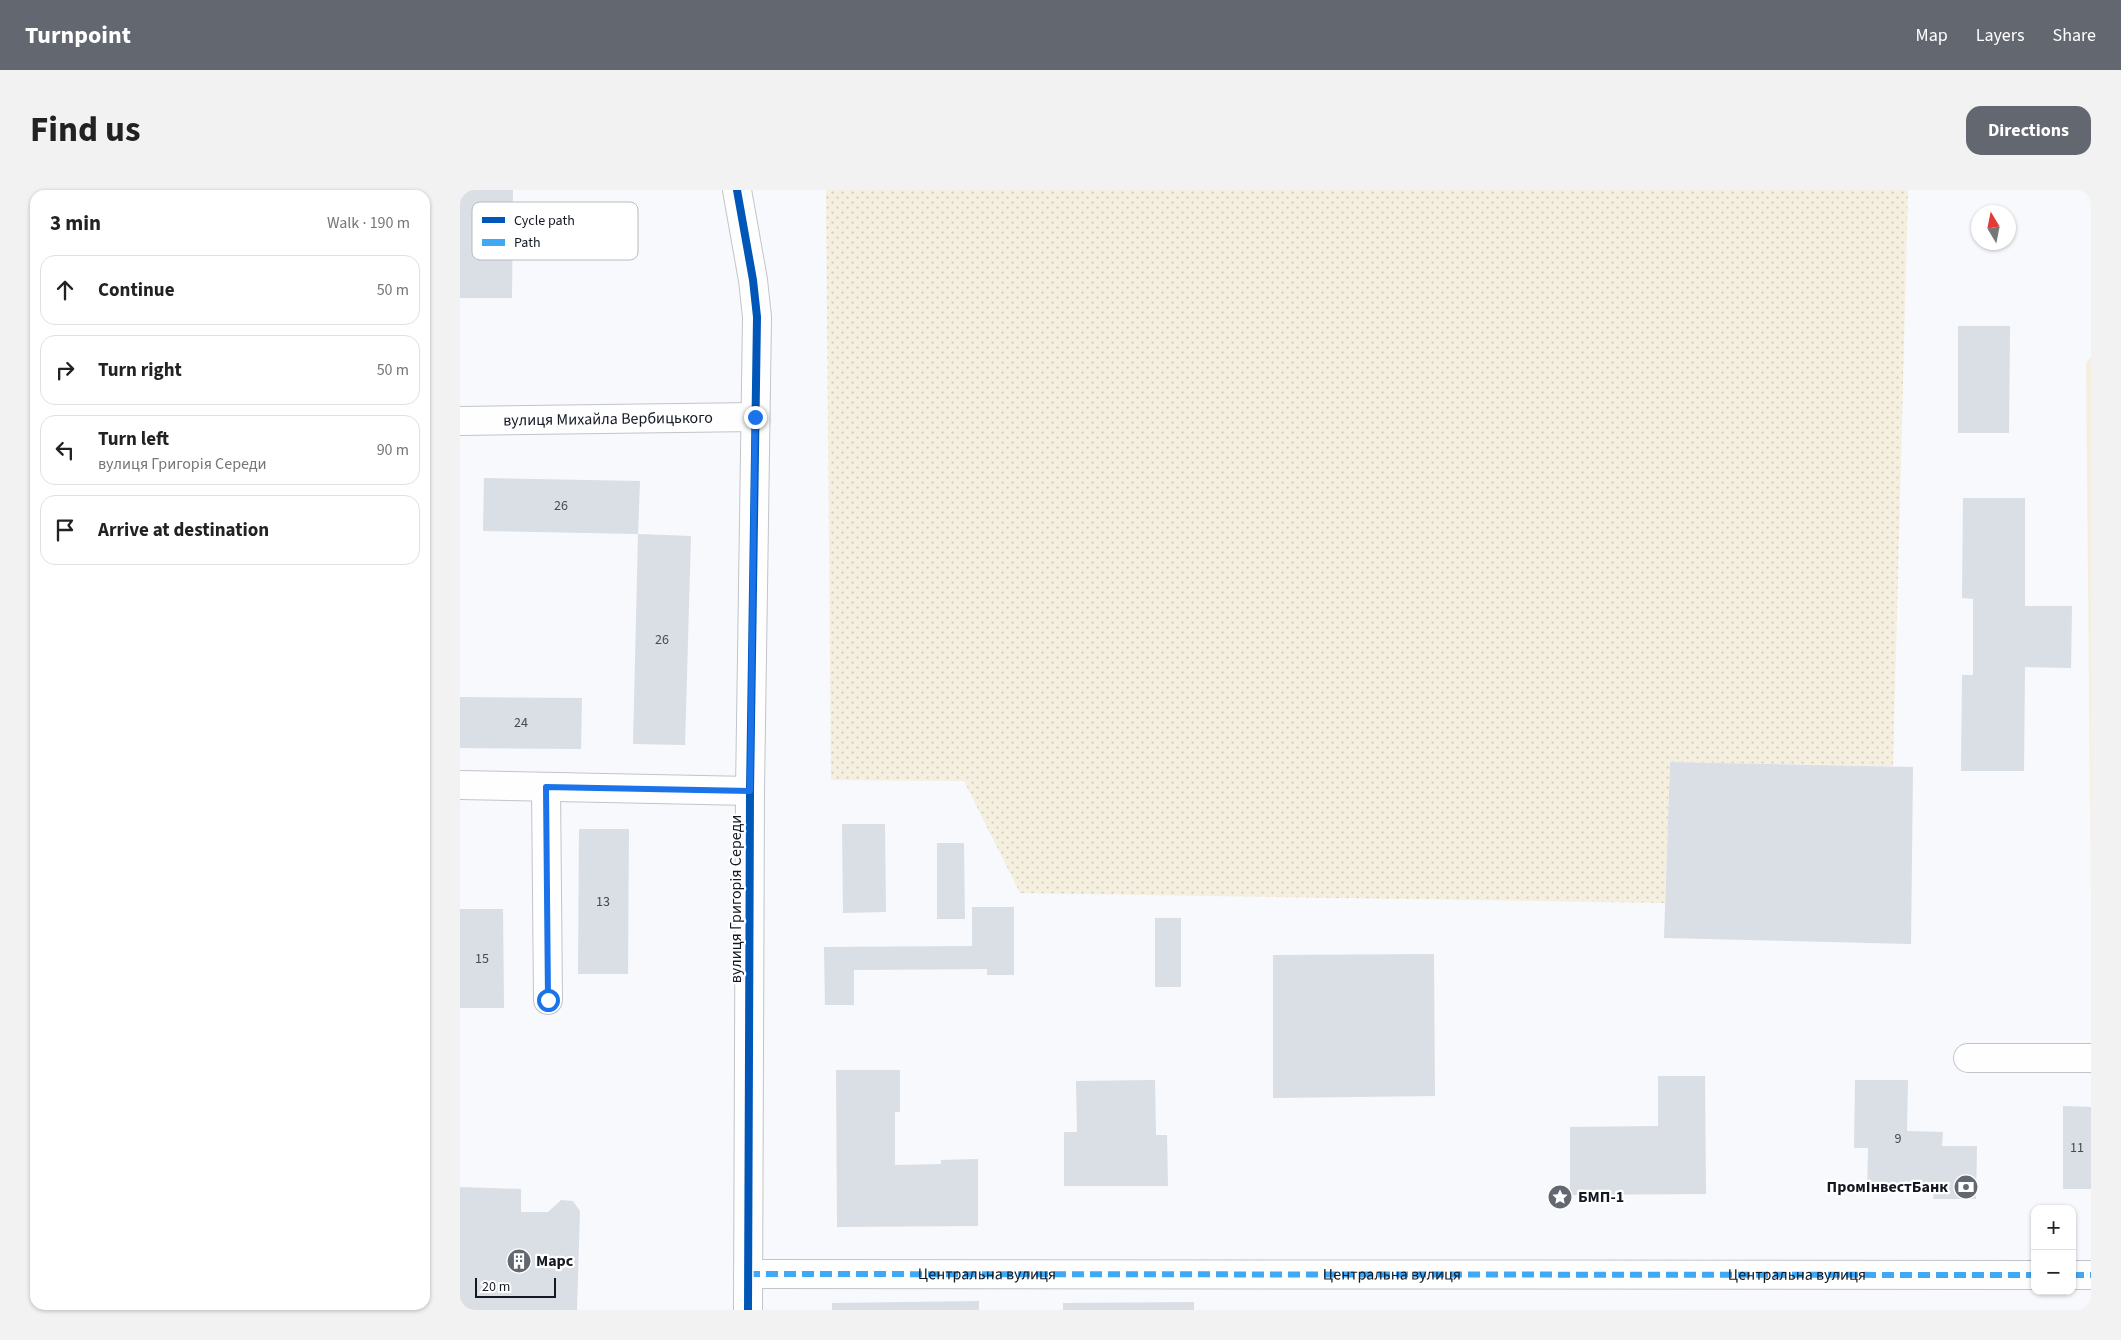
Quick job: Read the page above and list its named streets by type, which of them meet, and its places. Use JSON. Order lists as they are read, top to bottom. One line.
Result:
{"streets":{"street":["вулиця Михайла Вербицького","вулиця Григорія Середи","Центральна вулиця"]},"crossings":[["вулиця Михайла Вербицького","вулиця Григорія Середи"],["вулиця Григорія Середи","Центральна вулиця"]],"places":{"bank":["ПромIнвестБанк"],"place":["БМП-1"],"building":["Марс"]},"house_numbers":["26","26","24","13","15","9","11"],"legend":["Cycle path","Path"],"scale_bar":"20 m","north":"top","page":{"header":"Turnpoint","nav":["Map","Layers","Share"],"title":"Find us","buttons":"Directions","heading":["3 min","Walk · 190 m"],"list":[["Continue","50 m"],["Turn right","50 m"],["Turn left","вулиця Григорія Середи","90 m"],"Arrive at destination"],"map_buttons":["+","−"],"scale":"20 m"}}
